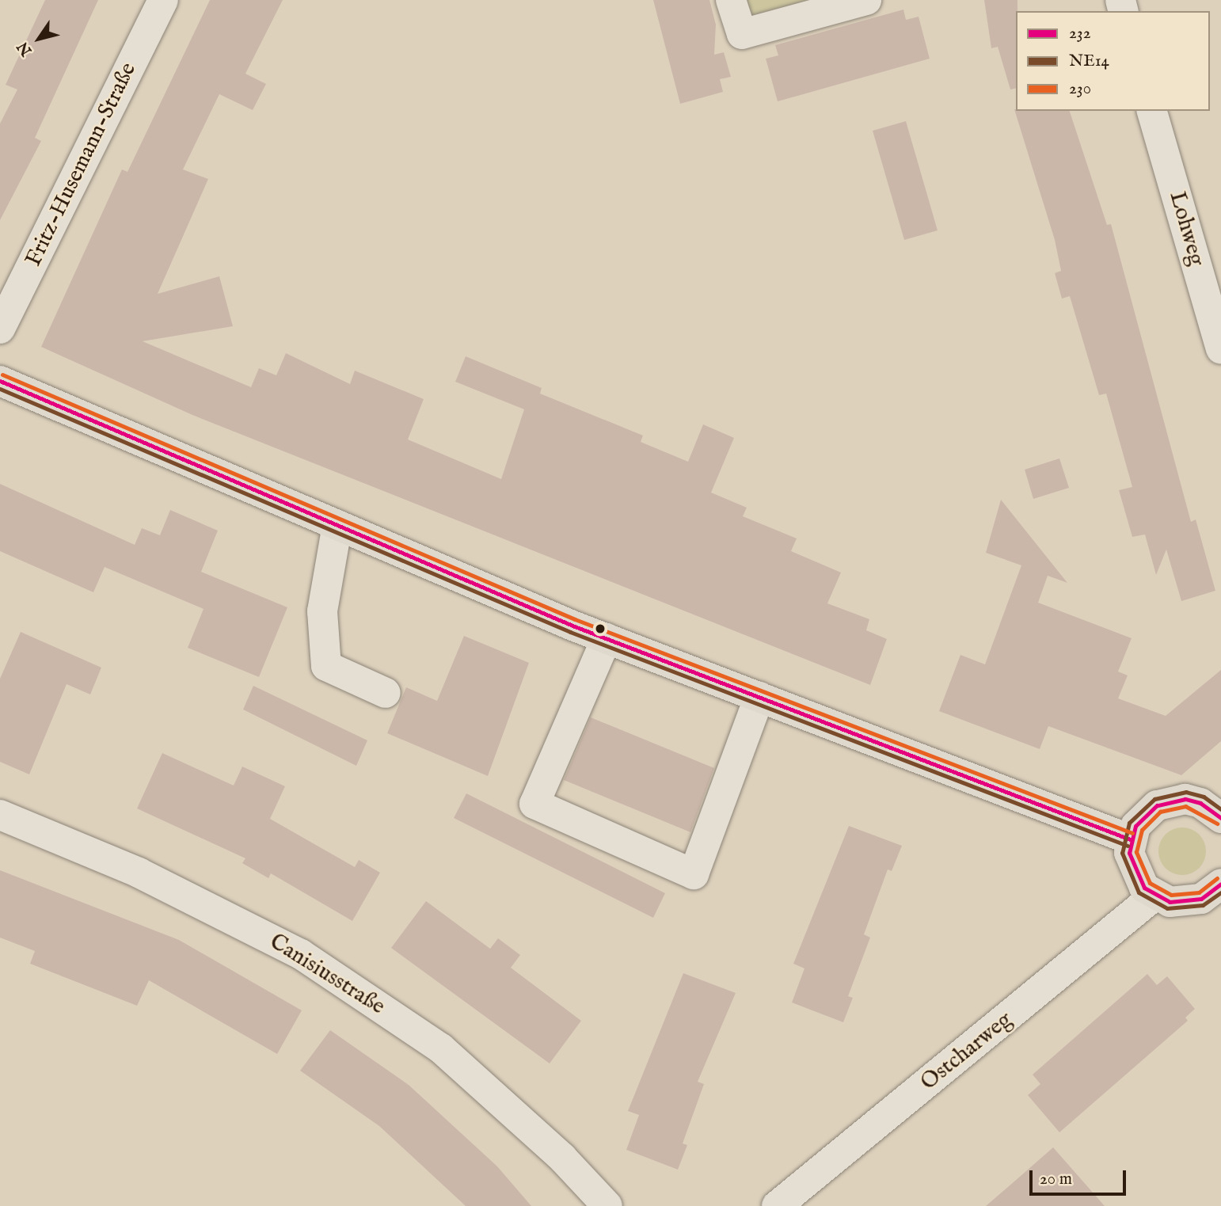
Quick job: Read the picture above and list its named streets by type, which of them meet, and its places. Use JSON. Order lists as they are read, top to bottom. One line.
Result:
{"streets":{"street":["Fritz-Husemann-Straße","Lohweg","Canisiusstraße","Ostcharweg"]},"lines":["transit line 230","transit line 232","transit line NE14"],"legend":["232","NE14","230"],"scale_bar":"20 m","north":"bottom left"}
